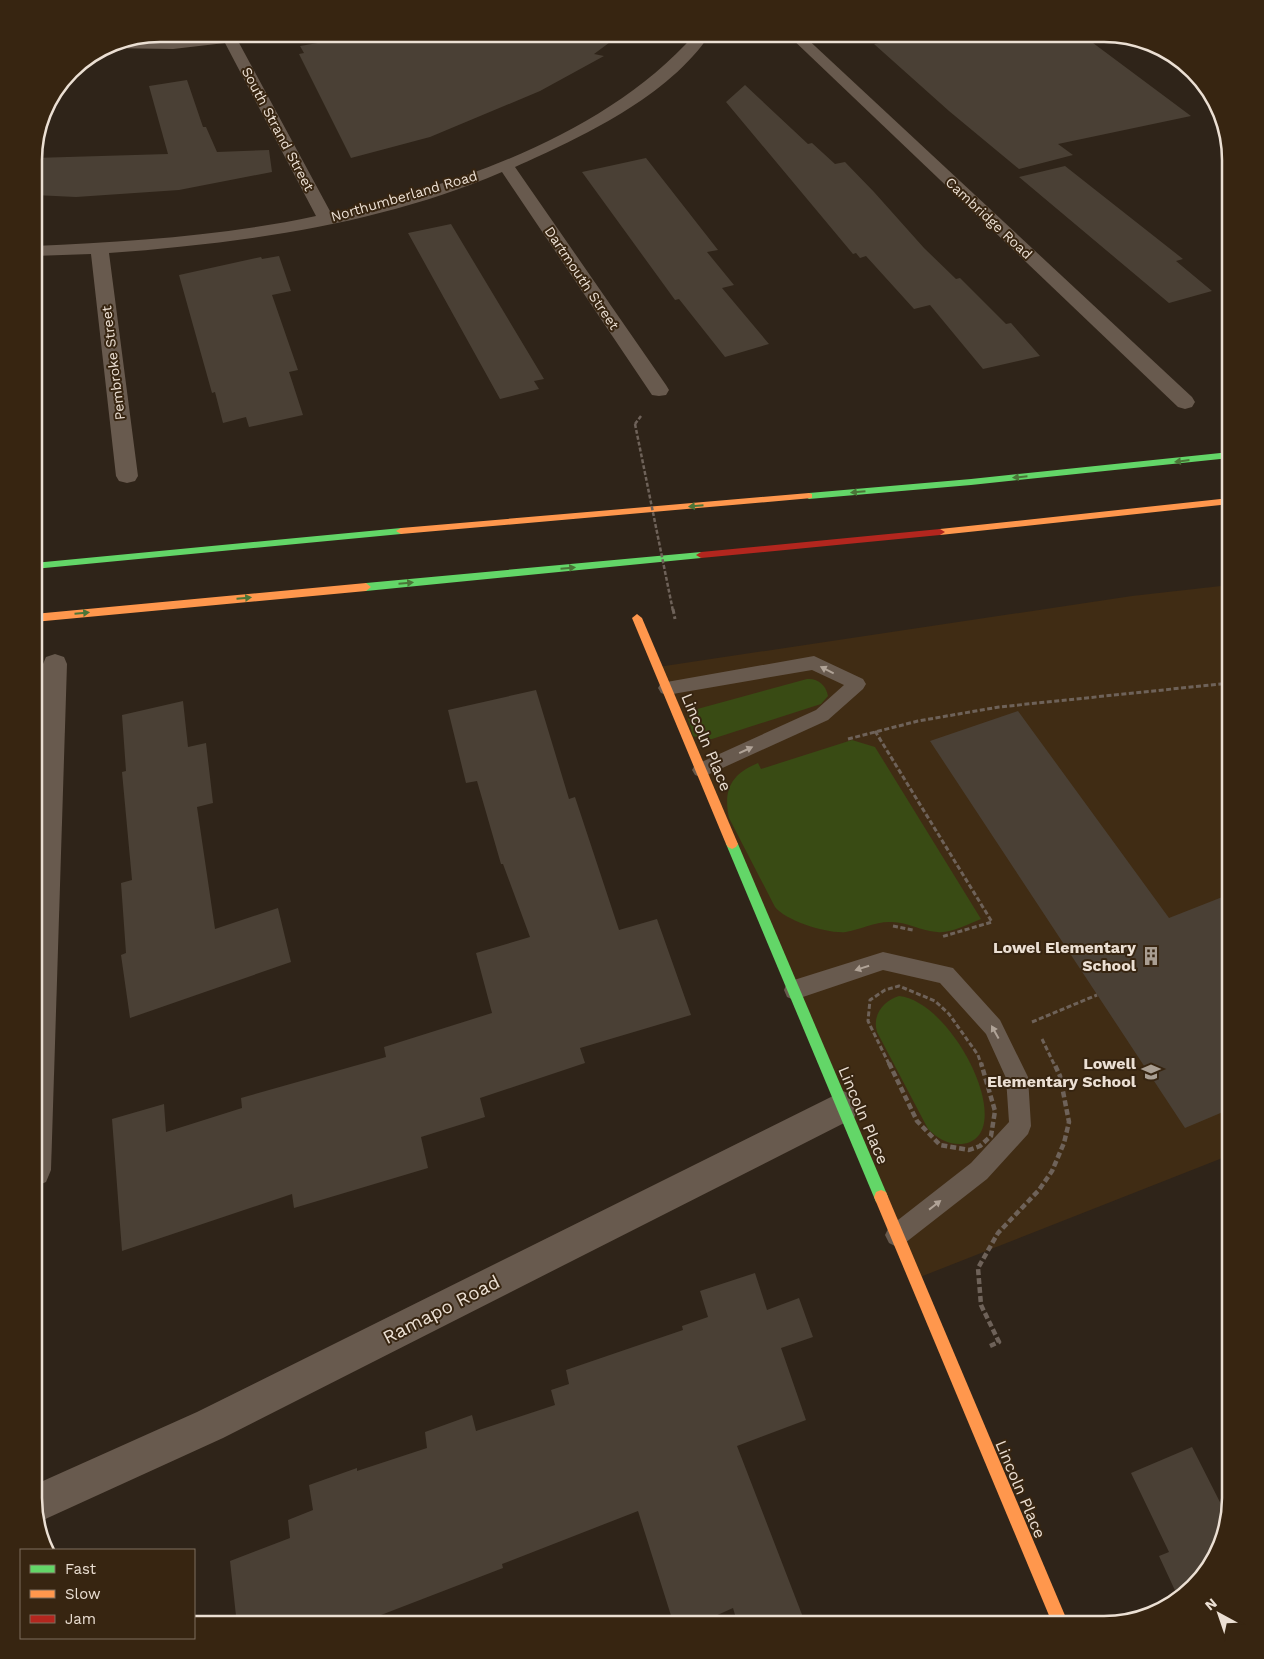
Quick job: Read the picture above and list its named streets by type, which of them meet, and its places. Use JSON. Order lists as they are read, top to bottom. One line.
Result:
{"streets":{"main road":["Lincoln Place"],"street":["South Strand Street","Northumberland Road","Cambridge Road","Dartmouth Street","Pembroke Street","Ramapo Road"]},"crossings":[["South Strand Street","Northumberland Road"],["Northumberland Road","Dartmouth Street"],["Northumberland Road","Pembroke Street"],["Lincoln Place","Ramapo Road"]],"places":{"building":["Lowel Elementary School"],"school or university":["Lowell Elementary School"]},"legend":["Fast","Slow","Jam"],"north":"top left"}
